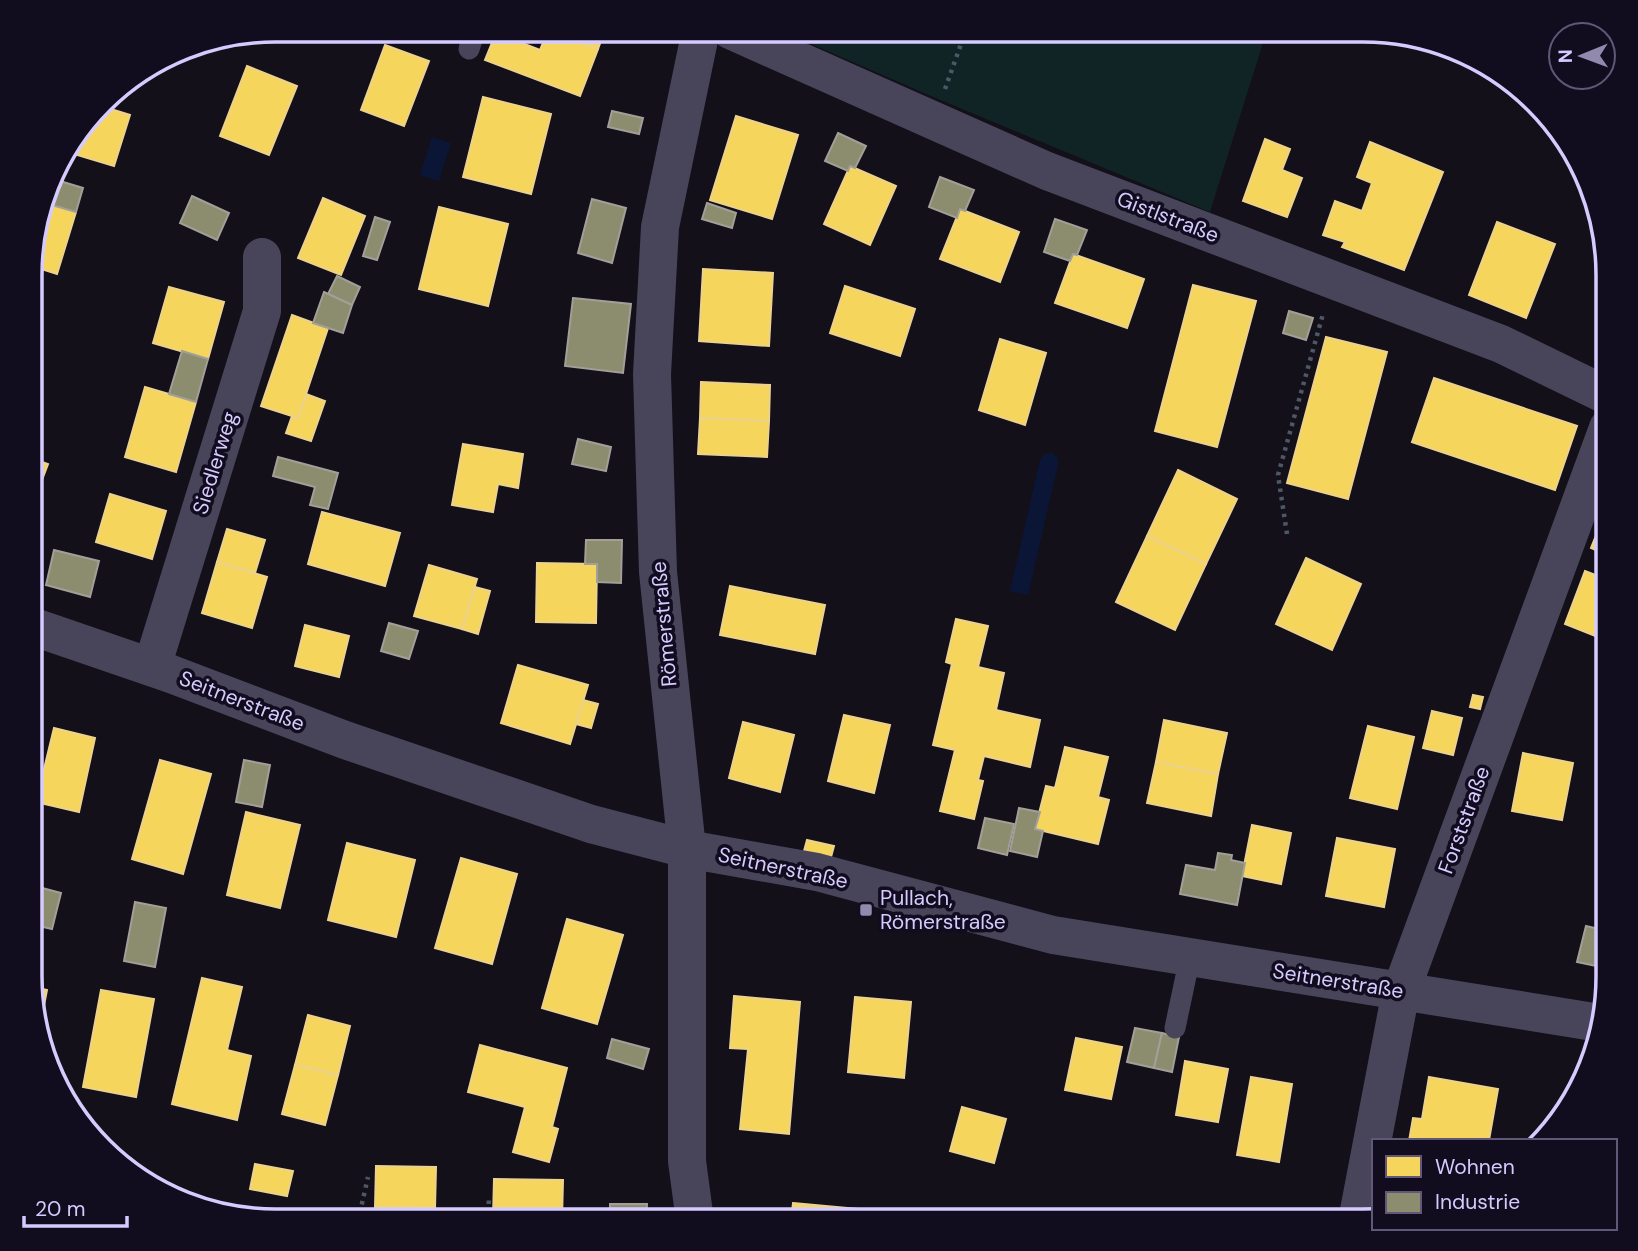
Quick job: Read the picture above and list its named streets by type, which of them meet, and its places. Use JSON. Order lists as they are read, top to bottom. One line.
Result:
{"streets":{"street":["Gistlstraße","Siedlerweg","Römerstraße","Seitnerstraße","Forststraße"]},"crossings":[["Siedlerweg","Seitnerstraße"],["Römerstraße","Seitnerstraße"],["Seitnerstraße","Forststraße"]],"places":{"transit":["Pullach, Römerstraße"]},"legend":["Wohnen","Industrie"],"scale_bar":"20 m","north":"left"}
